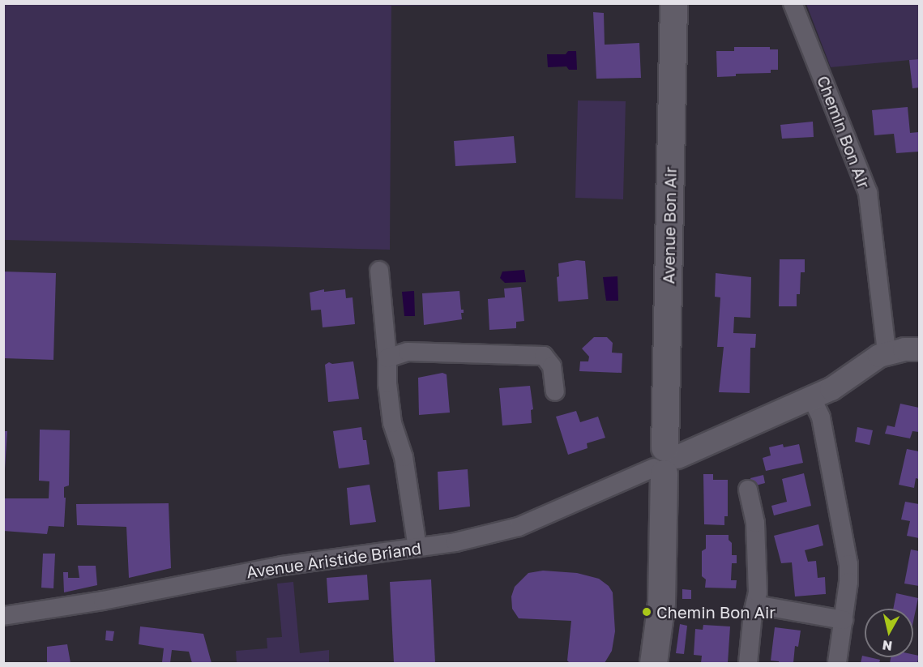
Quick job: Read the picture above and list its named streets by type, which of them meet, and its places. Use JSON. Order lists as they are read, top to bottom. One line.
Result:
{"streets":{"main road":["Avenue Bon Air"],"street":["Chemin Bon Air","Avenue Aristide Briand"]},"crossings":[["Chemin Bon Air","Avenue Aristide Briand"],["Avenue Bon Air","Avenue Aristide Briand"]],"places":["Chemin Bon Air"],"north":"bottom"}
